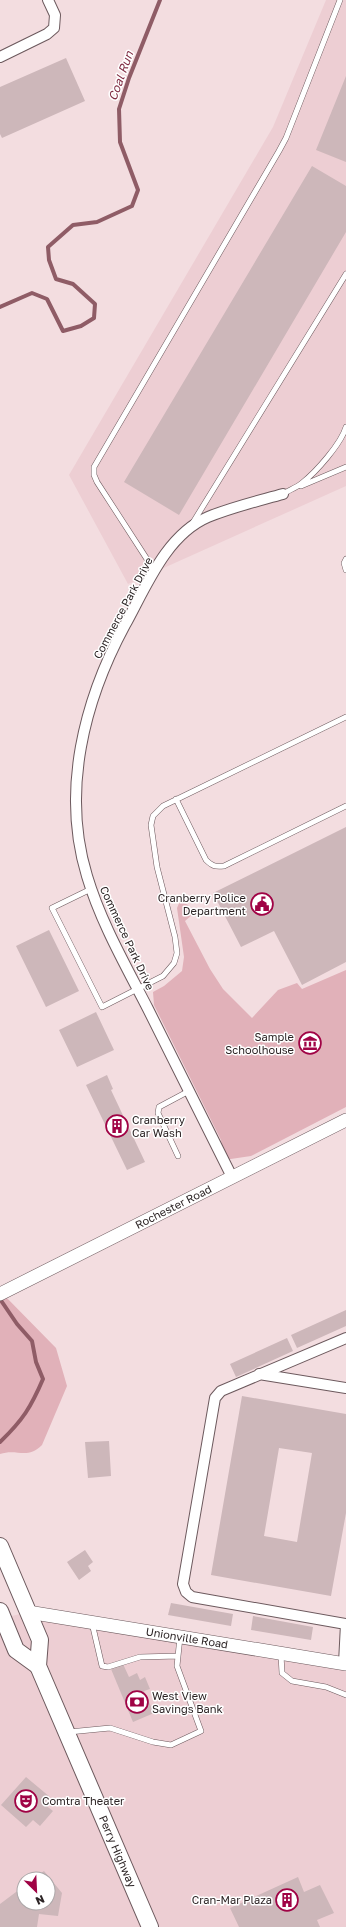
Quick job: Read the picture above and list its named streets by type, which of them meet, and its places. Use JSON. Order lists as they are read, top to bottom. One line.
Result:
{"streets":{"main road":["Perry Highway"],"street":["Commerce Park Drive","Rochester Road","Unionville Road"]},"crossings":[["Commerce Park Drive","Rochester Road"],["Unionville Road","Perry Highway"]],"water":["Coal Run"],"places":{"public building":["Cranberry Police Department"],"museum":["Sample Schoolhouse"],"building":["Cranberry Car Wash","Cran-Mar Plaza"],"bank":["West View Savings Bank"],"theatre":["Comtra Theater"]},"north":"bottom right"}
